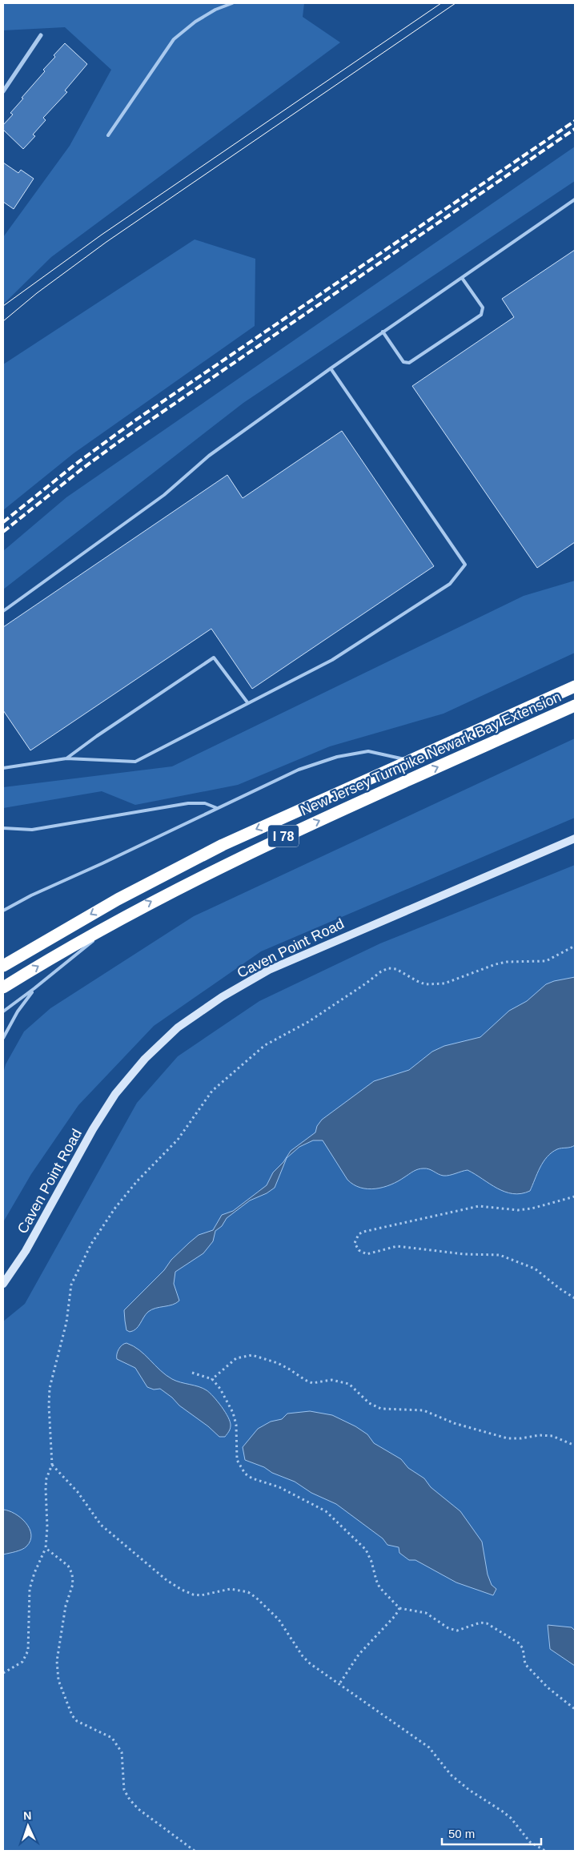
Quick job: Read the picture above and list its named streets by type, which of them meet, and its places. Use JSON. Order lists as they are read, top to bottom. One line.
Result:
{"streets":{"highway":["New Jersey Turnpike Newark Bay Extension","I 78"],"street":["Caven Point Road"]},"scale_bar":"50 m","north":"top"}
